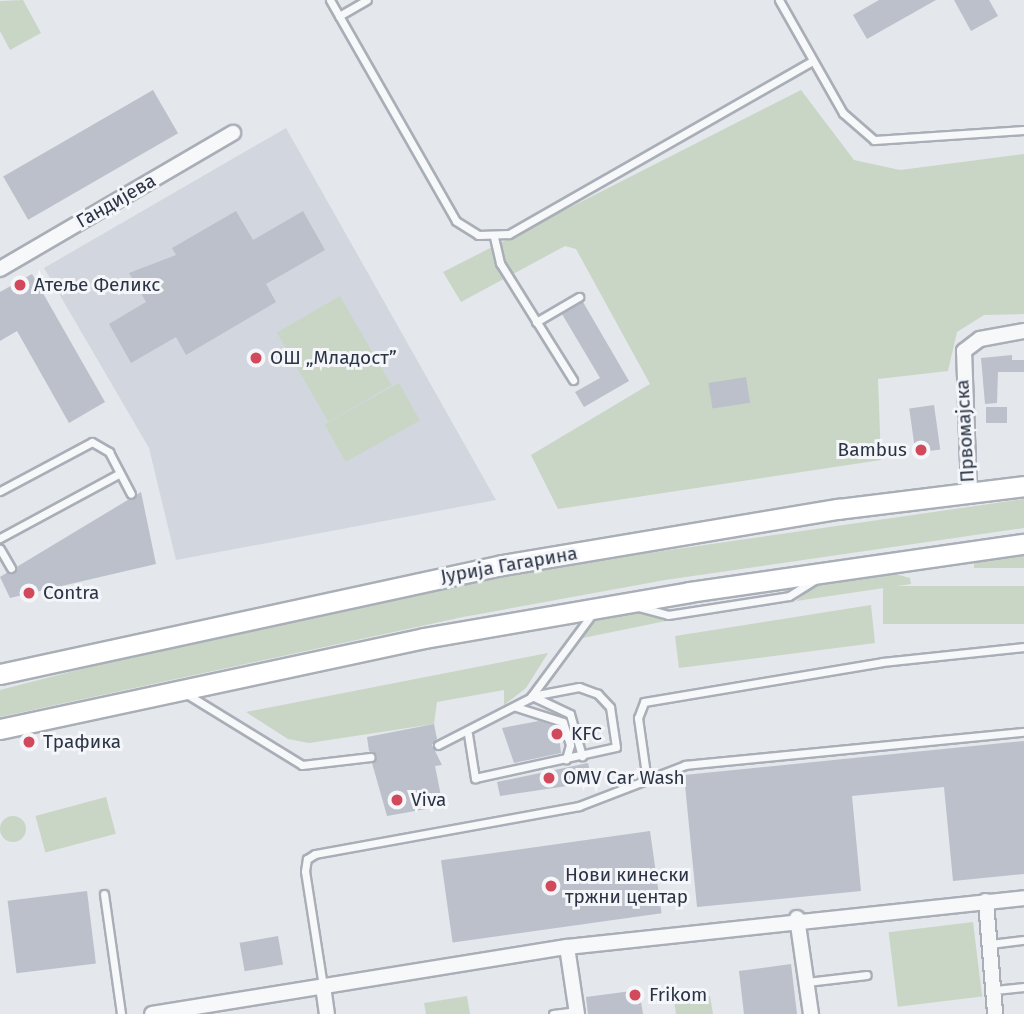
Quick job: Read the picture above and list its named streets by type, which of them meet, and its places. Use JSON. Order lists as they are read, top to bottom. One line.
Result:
{"streets":{"main road":["Јурија Гагарина"],"street":["Гандијева","Првомајска"]},"crossings":[["Првомајска","Јурија Гагарина"]],"places":["Атеље Феликс","ОШ „Младост”","Bambus","Contra","KFC","Трафика","OMV Car Wash","Viva","Нови кинески тржни центар","Frikom"]}
